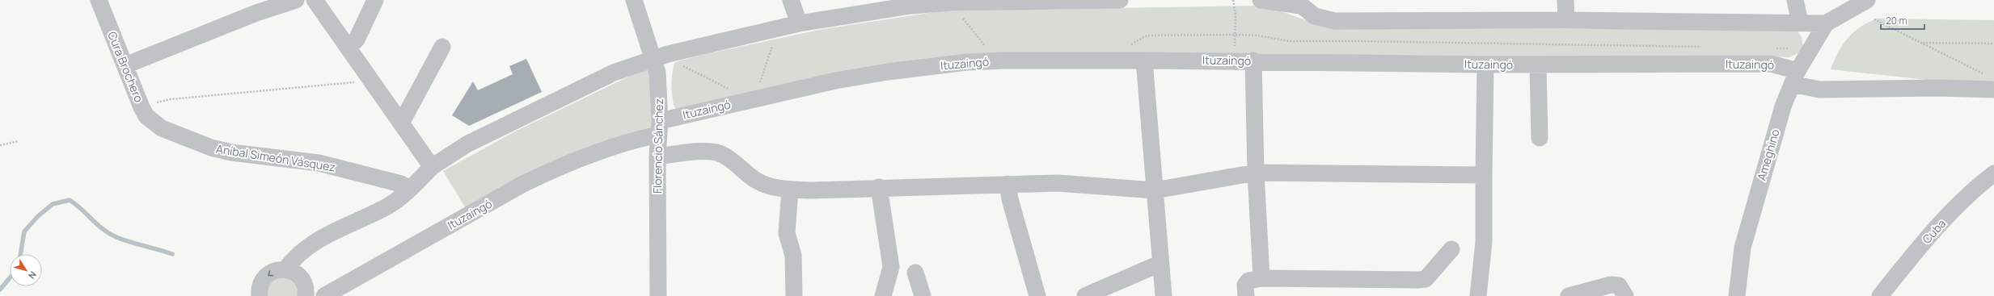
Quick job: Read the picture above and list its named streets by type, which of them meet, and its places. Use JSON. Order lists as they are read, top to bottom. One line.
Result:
{"streets":{"street":["Ituzaingó","Cura Brochero","Florencio Sánchez","Ameghino","Aníbal Simeón Vásquez","Cuba"]},"crossings":[["Ituzaingó","Florencio Sánchez"],["Ituzaingó","Ameghino"],["Cura Brochero","Aníbal Simeón Vásquez"]],"scale_bar":"20 m","north":"bottom right"}
